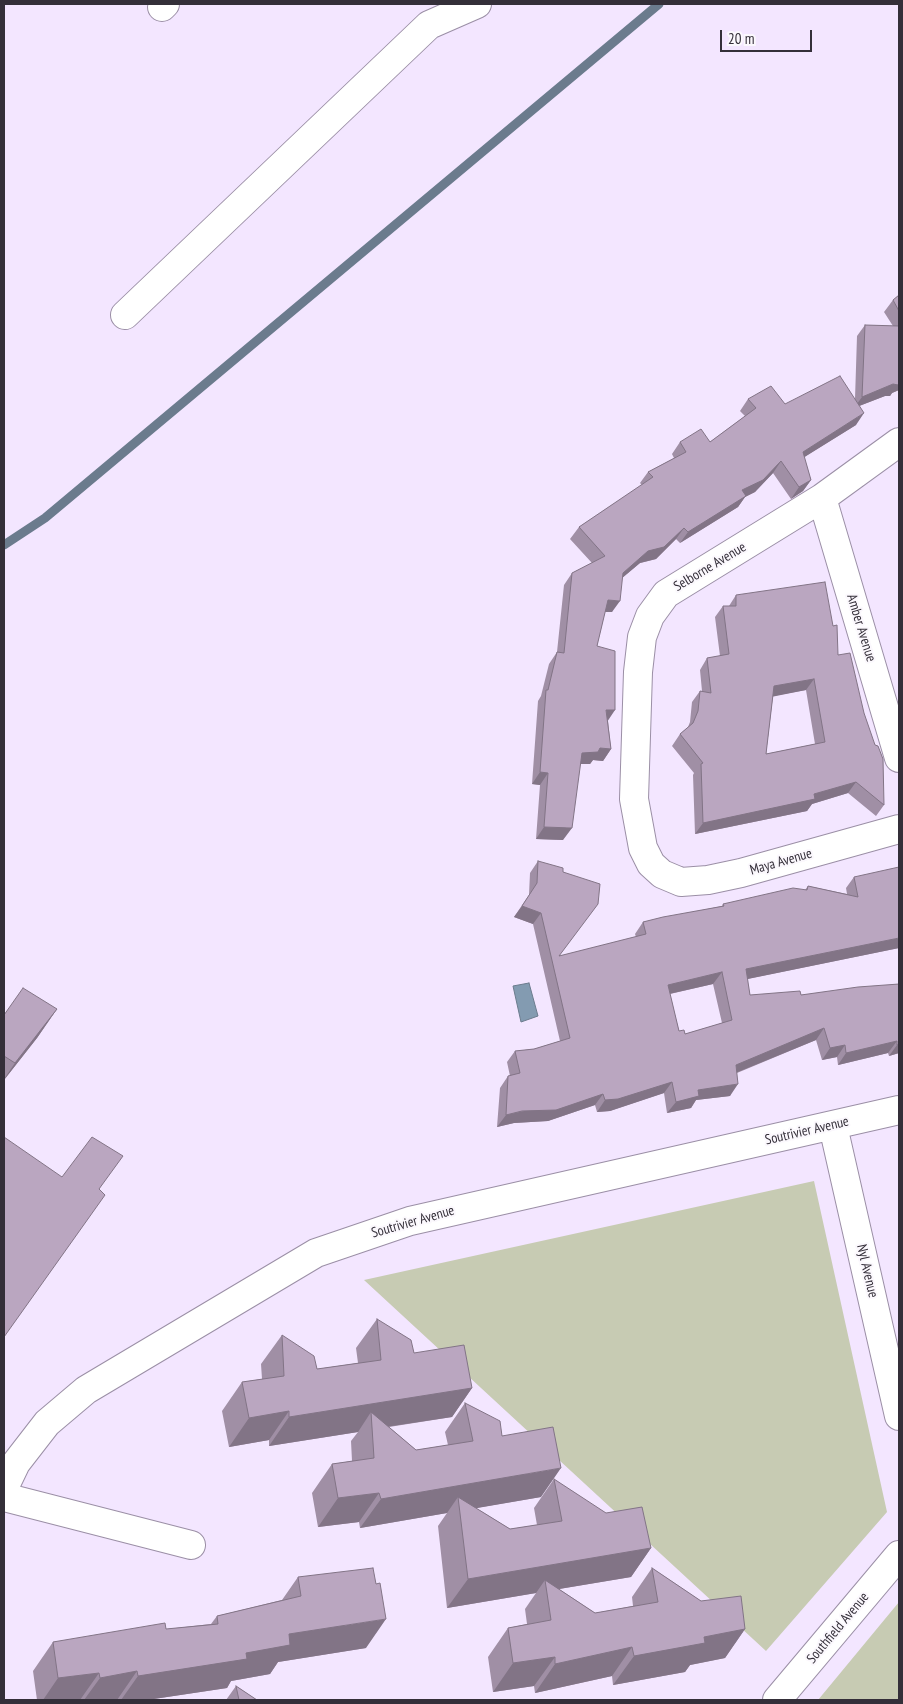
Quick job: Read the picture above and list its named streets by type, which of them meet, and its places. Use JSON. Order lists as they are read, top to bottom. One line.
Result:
{"streets":{"street":["Selborne Avenue","Amber Avenue","Maya Avenue","Soutrivier Avenue","Nyl Avenue","Southfield Avenue"]},"crossings":[["Selborne Avenue","Amber Avenue"],["Selborne Avenue","Maya Avenue"],["Soutrivier Avenue","Nyl Avenue"]],"scale_bar":"20 m"}
